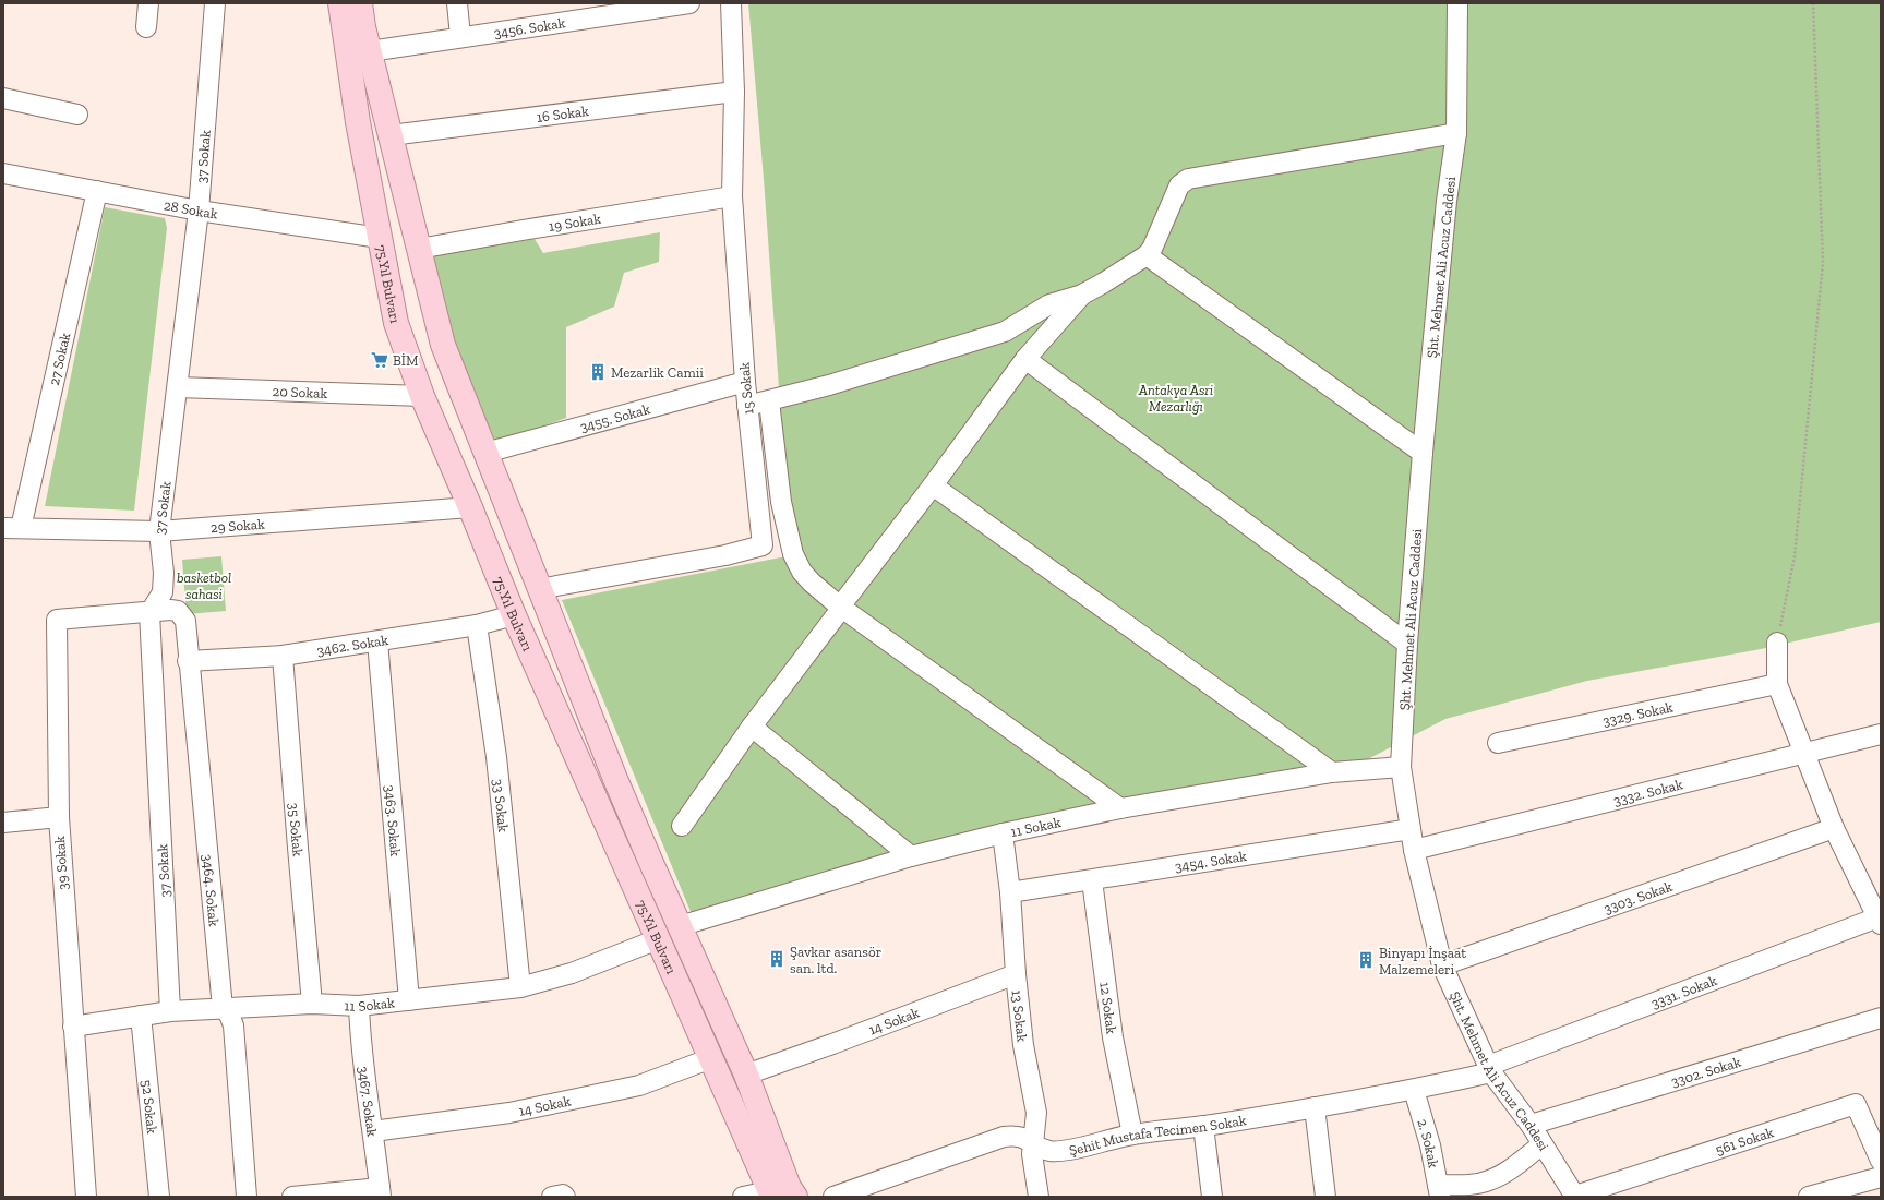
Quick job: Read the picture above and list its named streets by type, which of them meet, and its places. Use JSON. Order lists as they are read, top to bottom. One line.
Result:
{"streets":{"main road":["75.Yıl Bulvarı"],"street":["3456. Sokak","16 Sokak","37 Sokak","28 Sokak","19 Sokak","Şht. Mehmet Ali Acuz Caddesi","27 Sokak","15 Sokak","20 Sokak","3455. Sokak","29 Sokak","3462. Sokak","3329. Sokak","3332. Sokak","33 Sokak","3463. Sokak","11 Sokak","35 Sokak","3454. Sokak","39 Sokak","3464. Sokak","3303. Sokak","3331. Sokak","12 Sokak","13 Sokak","14 Sokak","3302. Sokak","3467. Sokak","52 Sokak","Şehit Mustafa Tecimen Sokak","561 Sokak","2. Sokak"]},"crossings":[["3456. Sokak","75.Yıl Bulvarı"],["16 Sokak","75.Yıl Bulvarı"],["16 Sokak","15 Sokak"],["37 Sokak","28 Sokak"],["37 Sokak","20 Sokak"],["37 Sokak","29 Sokak"],["37 Sokak","11 Sokak"],["37 Sokak","39 Sokak"],["37 Sokak","3464. Sokak"],["28 Sokak","75.Yıl Bulvarı"],["28 Sokak","27 Sokak"],["19 Sokak","75.Yıl Bulvarı"],["19 Sokak","15 Sokak"],["Şht. Mehmet Ali Acuz Caddesi","3332. Sokak"],["Şht. Mehmet Ali Acuz Caddesi","11 Sokak"],["Şht. Mehmet Ali Acuz Caddesi","3454. Sokak"],["Şht. Mehmet Ali Acuz Caddesi","3303. Sokak"],["Şht. Mehmet Ali Acuz Caddesi","3331. Sokak"],["Şht. Mehmet Ali Acuz Caddesi","3302. Sokak"],["Şht. Mehmet Ali Acuz Caddesi","Şehit Mustafa Tecimen Sokak"],["Şht. Mehmet Ali Acuz Caddesi","561 Sokak"],["75.Yıl Bulvarı","15 Sokak"],["75.Yıl Bulvarı","20 Sokak"],["75.Yıl Bulvarı","3455. Sokak"],["75.Yıl Bulvarı","29 Sokak"],["75.Yıl Bulvarı","3462. Sokak"],["75.Yıl Bulvarı","11 Sokak"],["75.Yıl Bulvarı","14 Sokak"],["27 Sokak","29 Sokak"],["15 Sokak","3455. Sokak"],["3462. Sokak","33 Sokak"],["3462. Sokak","3463. Sokak"],["3462. Sokak","35 Sokak"],["3462. Sokak","3464. Sokak"],["33 Sokak","11 Sokak"],["3463. Sokak","11 Sokak"],["11 Sokak","35 Sokak"],["11 Sokak","39 Sokak"],["11 Sokak","3464. Sokak"],["11 Sokak","13 Sokak"],["11 Sokak","3467. Sokak"],["11 Sokak","52 Sokak"],["3454. Sokak","12 Sokak"],["3454. Sokak","13 Sokak"],["39 Sokak","3464. Sokak"],["3331. Sokak","Şehit Mustafa Tecimen Sokak"],["12 Sokak","Şehit Mustafa Tecimen Sokak"],["13 Sokak","14 Sokak"],["13 Sokak","Şehit Mustafa Tecimen Sokak"],["14 Sokak","3467. Sokak"],["Şehit Mustafa Tecimen Sokak","2. Sokak"]],"parks":["Antakya Asri Mezarlığı","basketbol sahasi"],"places":{"supermarket":["BİM"],"building":["Mezarlik Camii","Şavkar asansör san. ltd.","Binyapı İnşaat Malzemeleri"]}}
